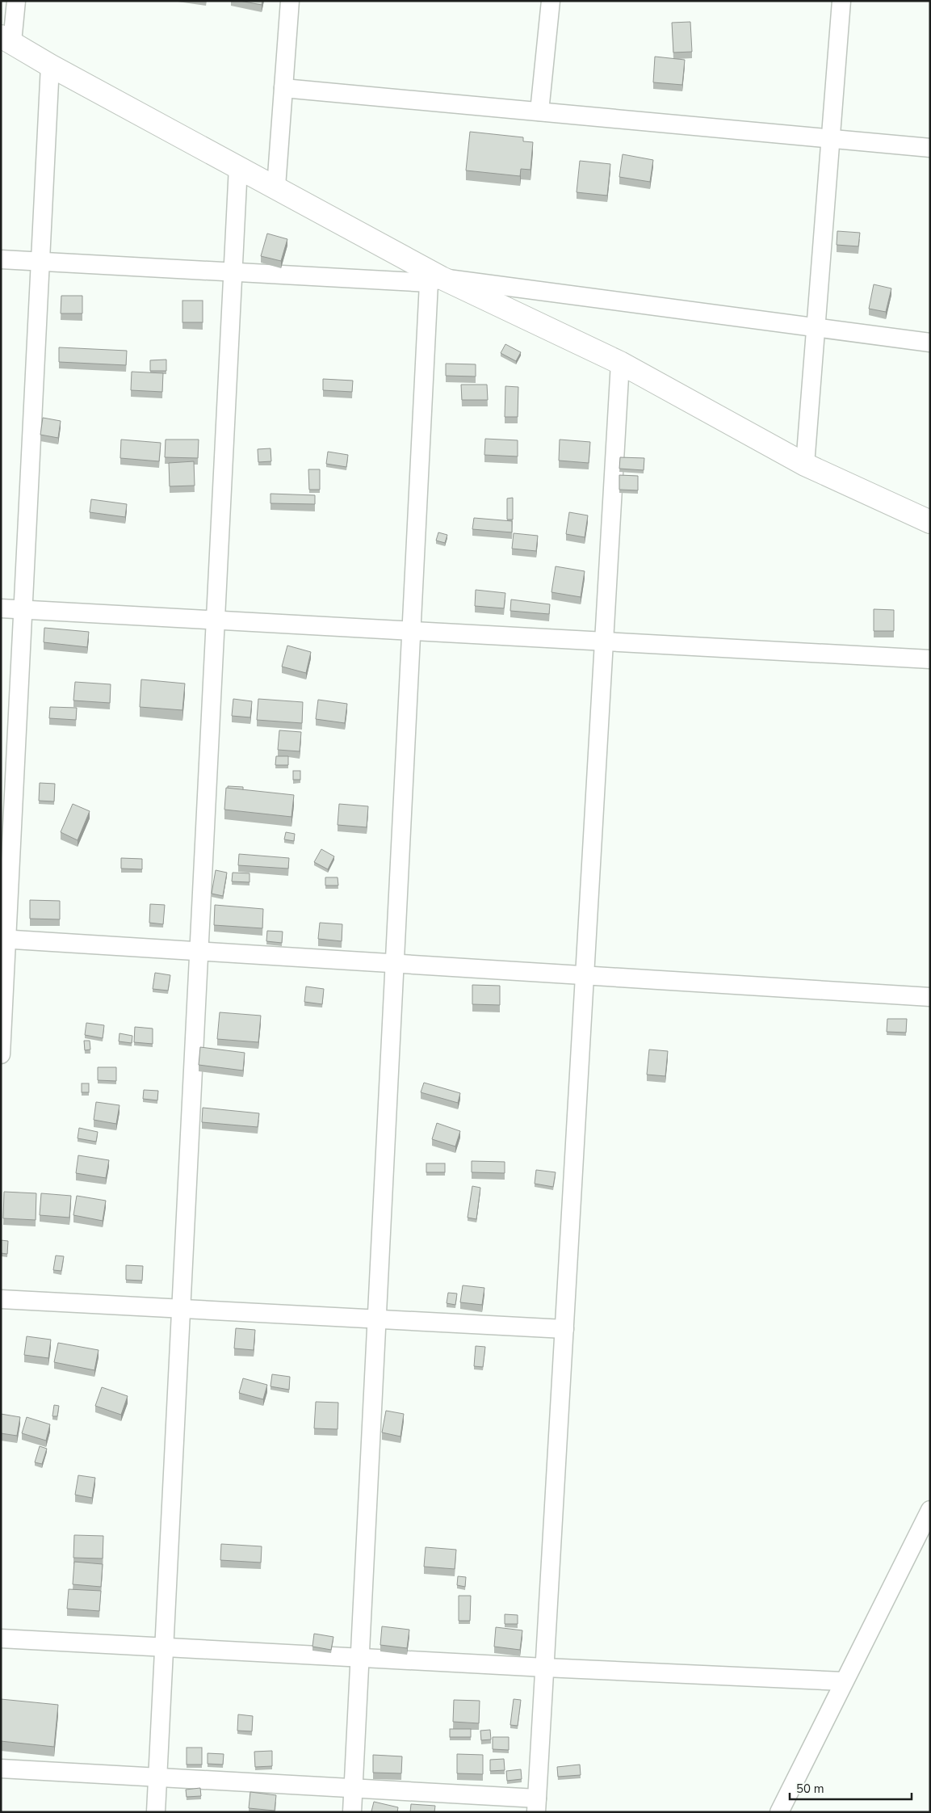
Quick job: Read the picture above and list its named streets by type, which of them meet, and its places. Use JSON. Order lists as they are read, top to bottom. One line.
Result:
{"scale_bar":"50 m"}
